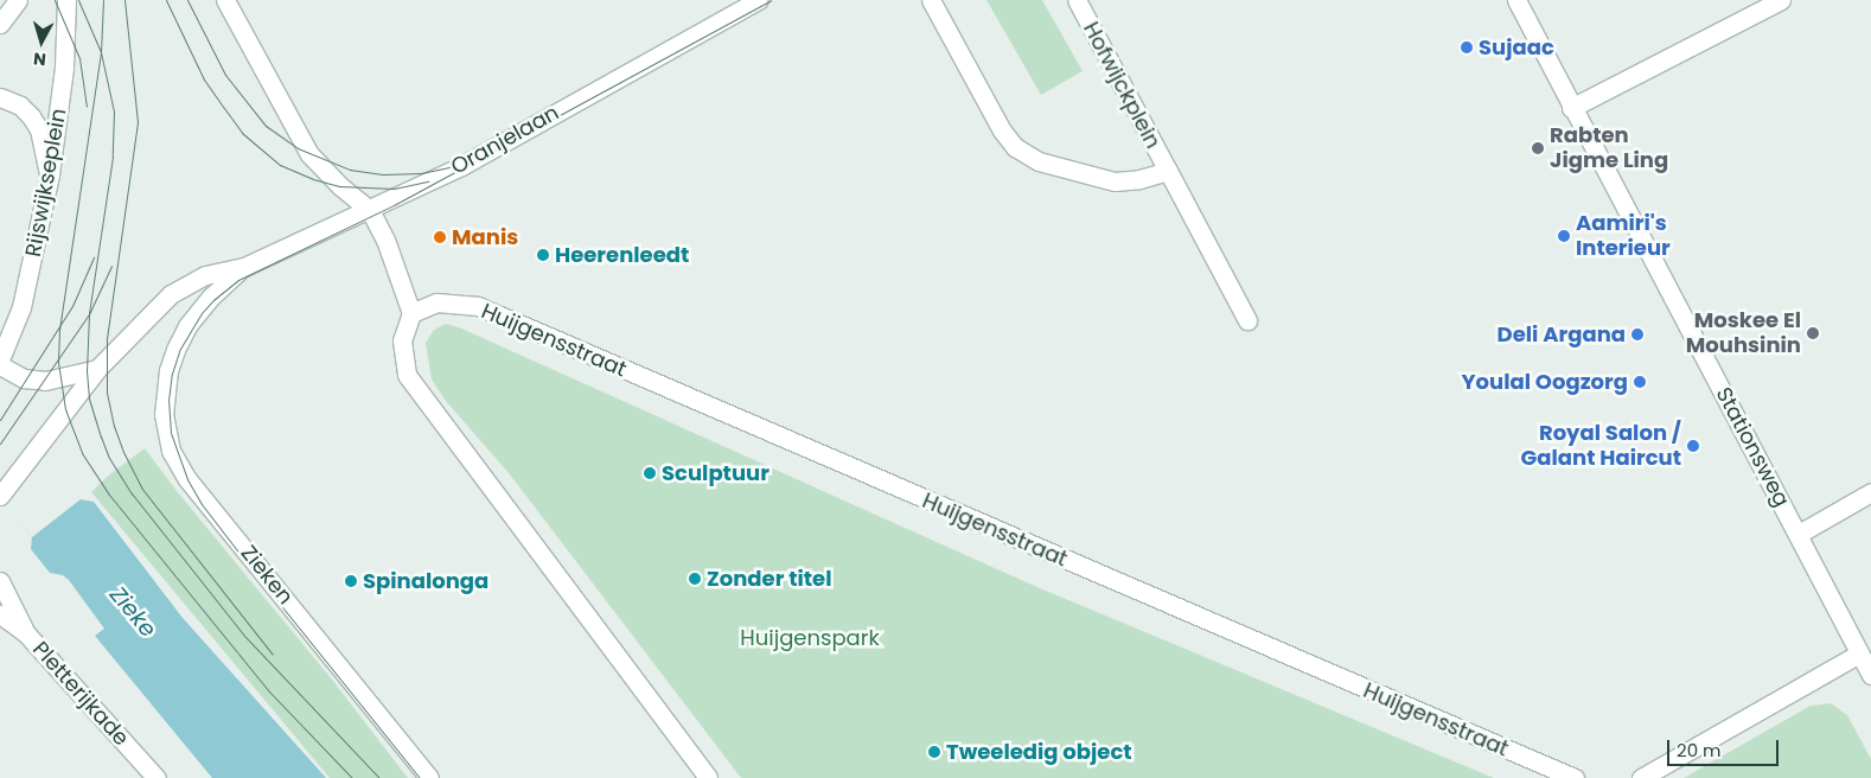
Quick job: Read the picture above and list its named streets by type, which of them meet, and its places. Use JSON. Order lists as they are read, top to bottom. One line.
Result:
{"streets":{"street":["Hofwijckplein","Oranjelaan","Rijswijkseplein","Huijgensstraat","Stationsweg","Zieken","Pletterijkade"]},"crossings":[["Oranjelaan","Zieken"]],"water":["Zieke"],"parks":["Huijgenspark"],"places":["Sujaac","Rabten Jigme Ling","Aamiri's Interieur","Manis","Heerenleedt","Moskee El Mouhsinin","Deli Argana","Youlal Oogzorg","Royal Salon / Galant Haircut","Sculptuur","Zonder titel","Spinalonga","Tweeledig object"],"scale_bar":"20 m","north":"bottom"}
